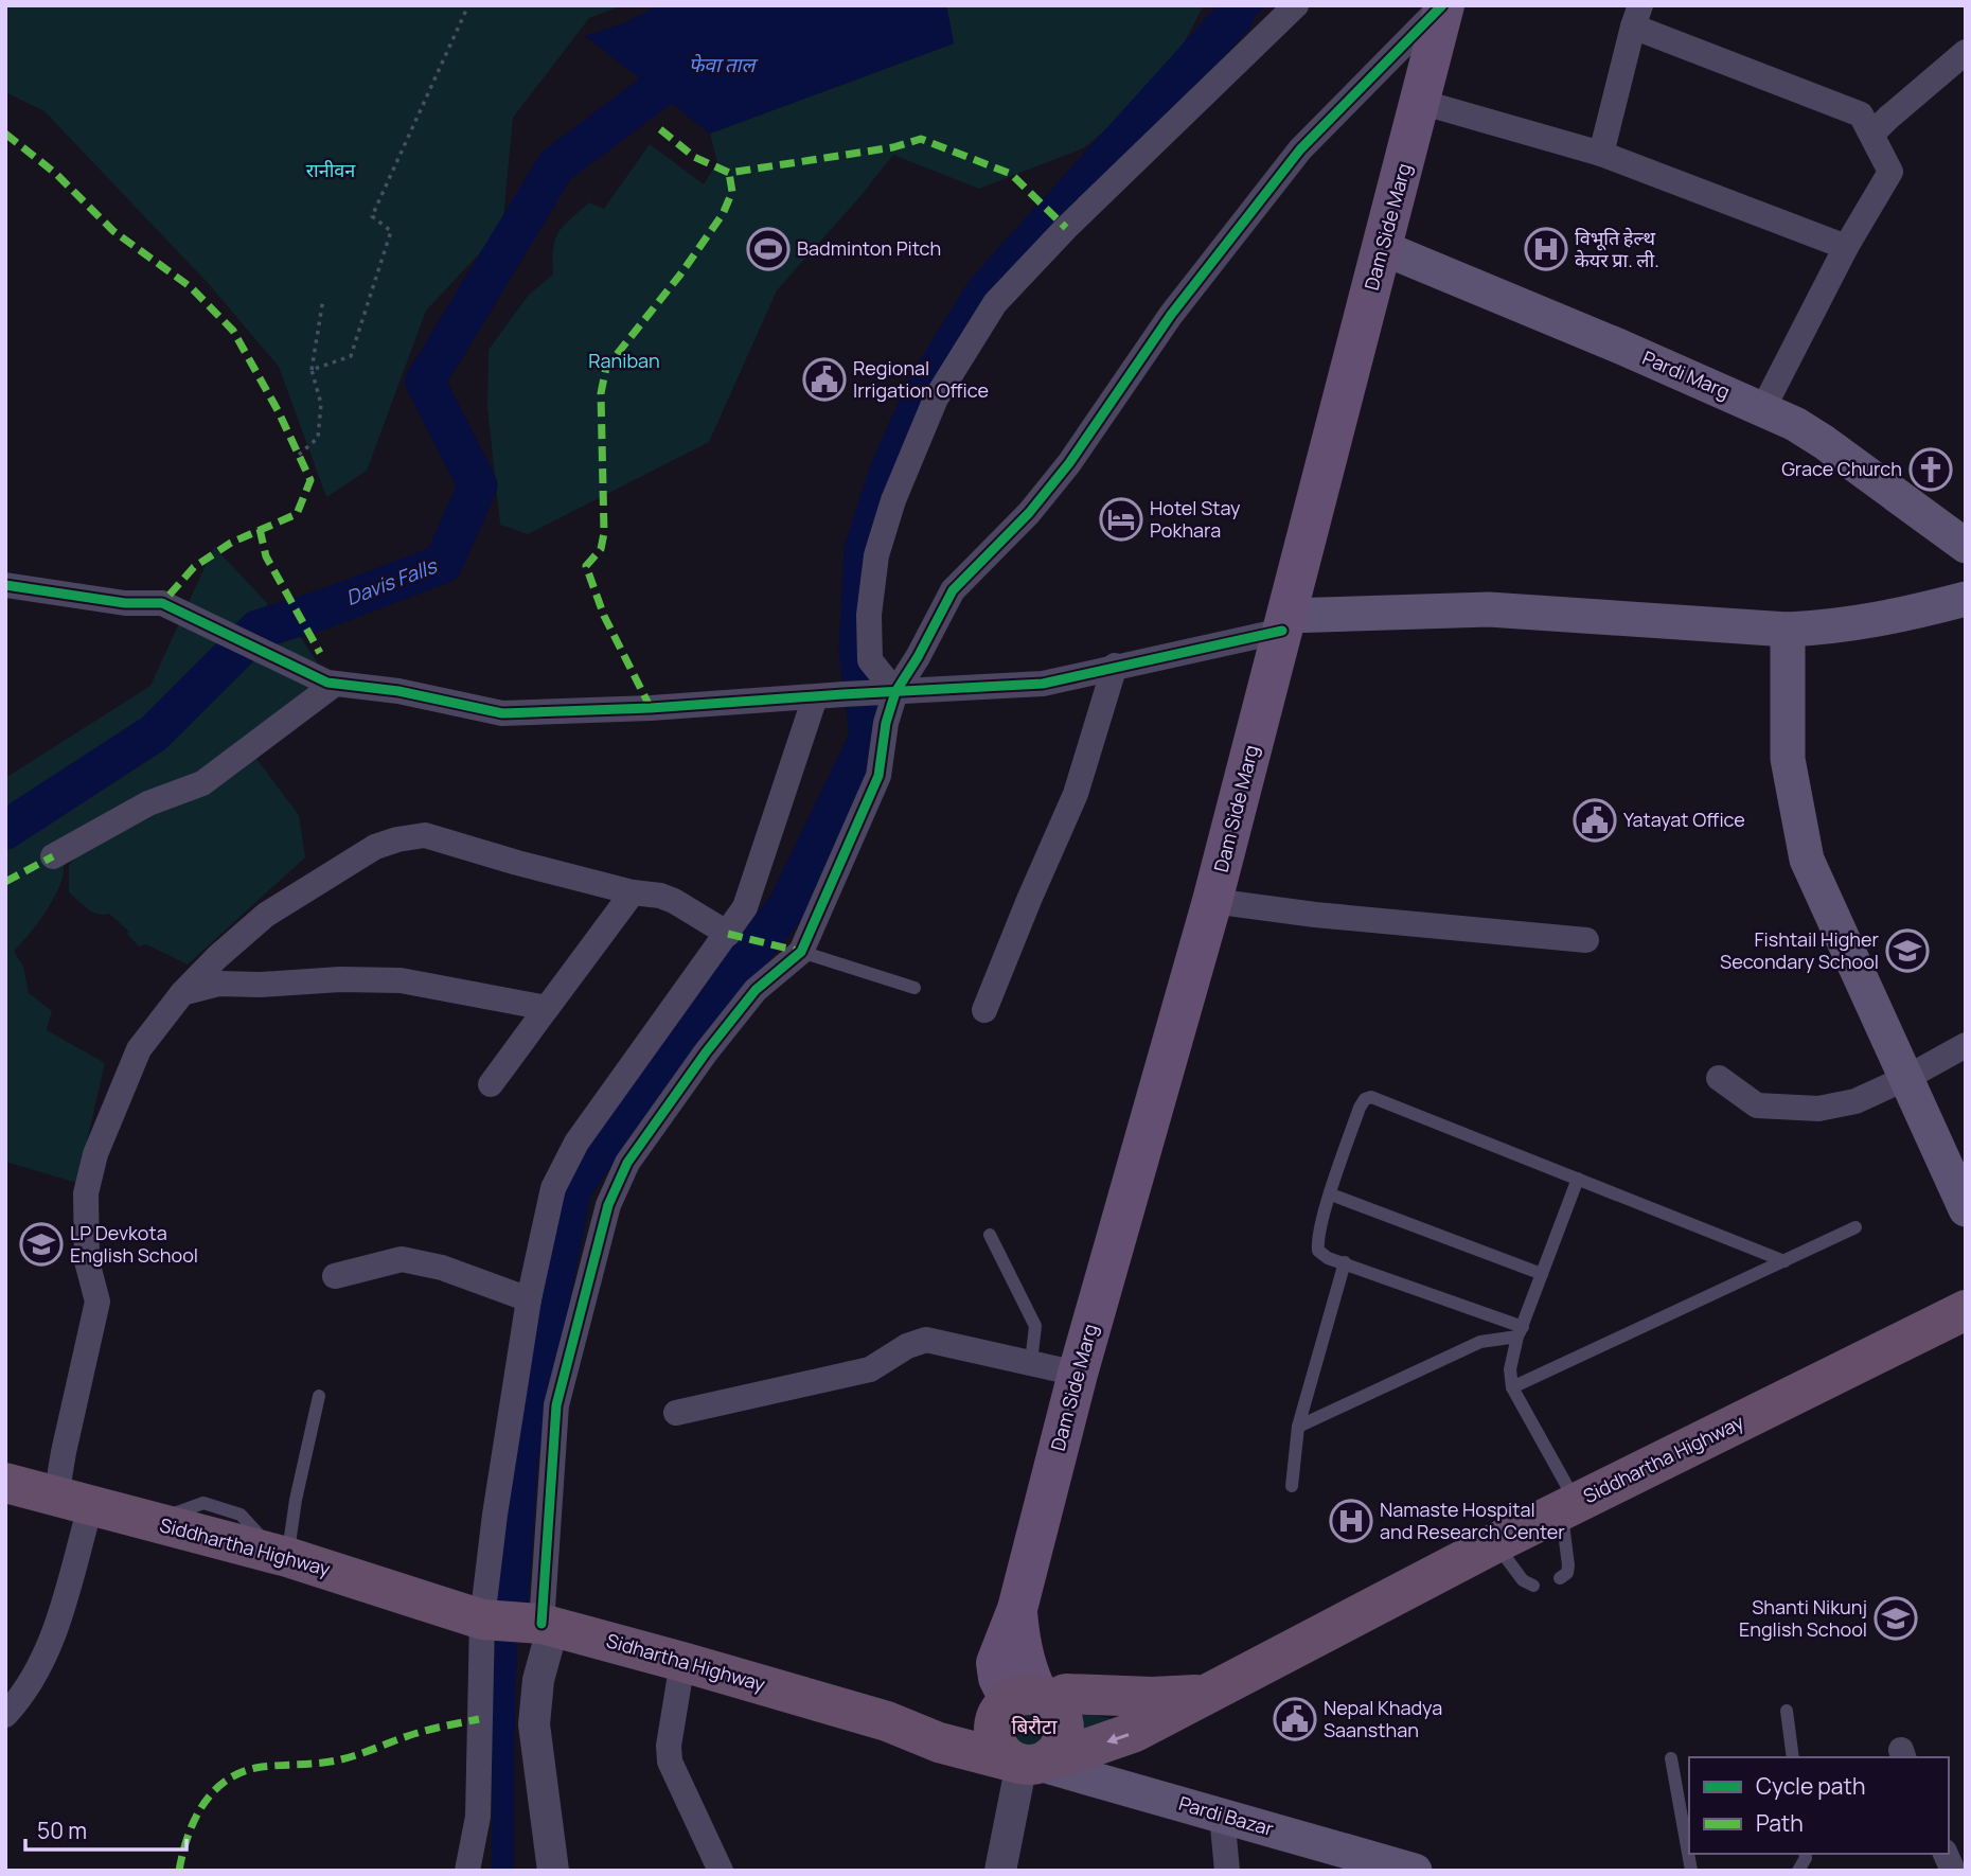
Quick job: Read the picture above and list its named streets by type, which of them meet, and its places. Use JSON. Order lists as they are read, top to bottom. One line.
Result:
{"streets":{"highway":["Siddhartha Highway","Sidhartha Highway"],"main road":["Dam Side Marg","Pardi Marg","Pardi Bazar"]},"crossings":[["Dam Side Marg","Pardi Marg"],["Dam Side Marg","Sidhartha Highway"],["Dam Side Marg","Pardi Bazar"],["Siddhartha Highway","Sidhartha Highway"],["Sidhartha Highway","Pardi Bazar"]],"districts":["बिरौटा"],"water":["फेवा ताल","Davis Falls"],"parks":["रानीवन","Raniban"],"places":{"sports":["Badminton Pitch"],"hospital":["विभूति हेल्थ केयर प्रा. ली.","Namaste Hospital and Research Center"],"public building":["Regional Irrigation Office","Yatayat Office","Nepal Khadya Saansthan"],"church":["Grace Church"],"hotel":["Hotel Stay Pokhara"],"school or university":["Fishtail Higher Secondary School","LP Devkota English School","Shanti Nikunj English School"]},"legend":["Cycle path","Path"],"scale_bar":"50 m"}
